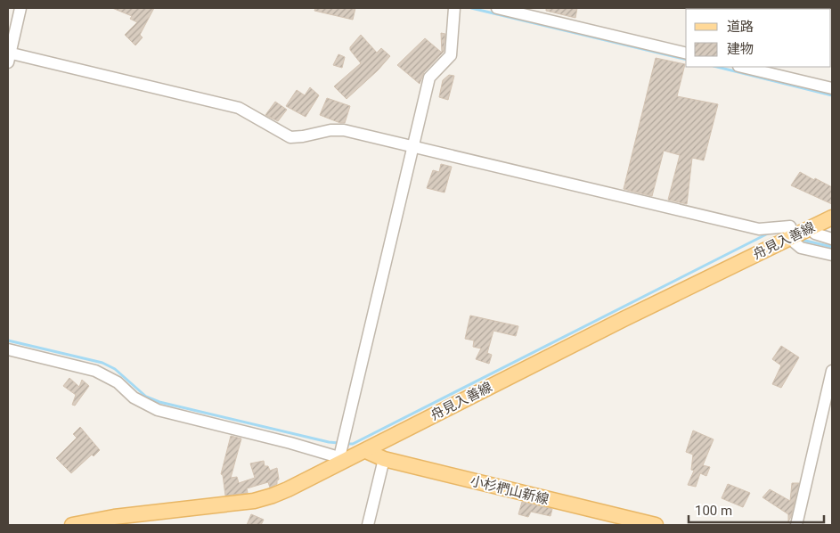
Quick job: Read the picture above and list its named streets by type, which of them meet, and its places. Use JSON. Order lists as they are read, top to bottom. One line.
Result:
{"streets":{"main road":["舟見入善線","小杉椚山新線"]},"crossings":[["舟見入善線","小杉椚山新線"]],"legend":["道路","建物"],"scale_bar":"100 m"}
